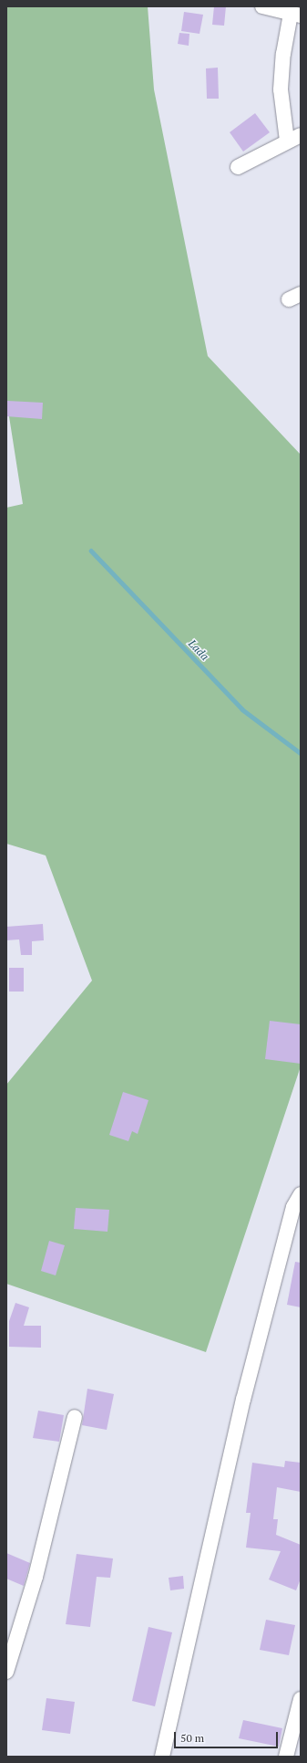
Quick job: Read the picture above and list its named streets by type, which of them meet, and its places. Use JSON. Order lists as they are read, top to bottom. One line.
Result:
{"water":["Lada"],"scale_bar":"50 m"}
